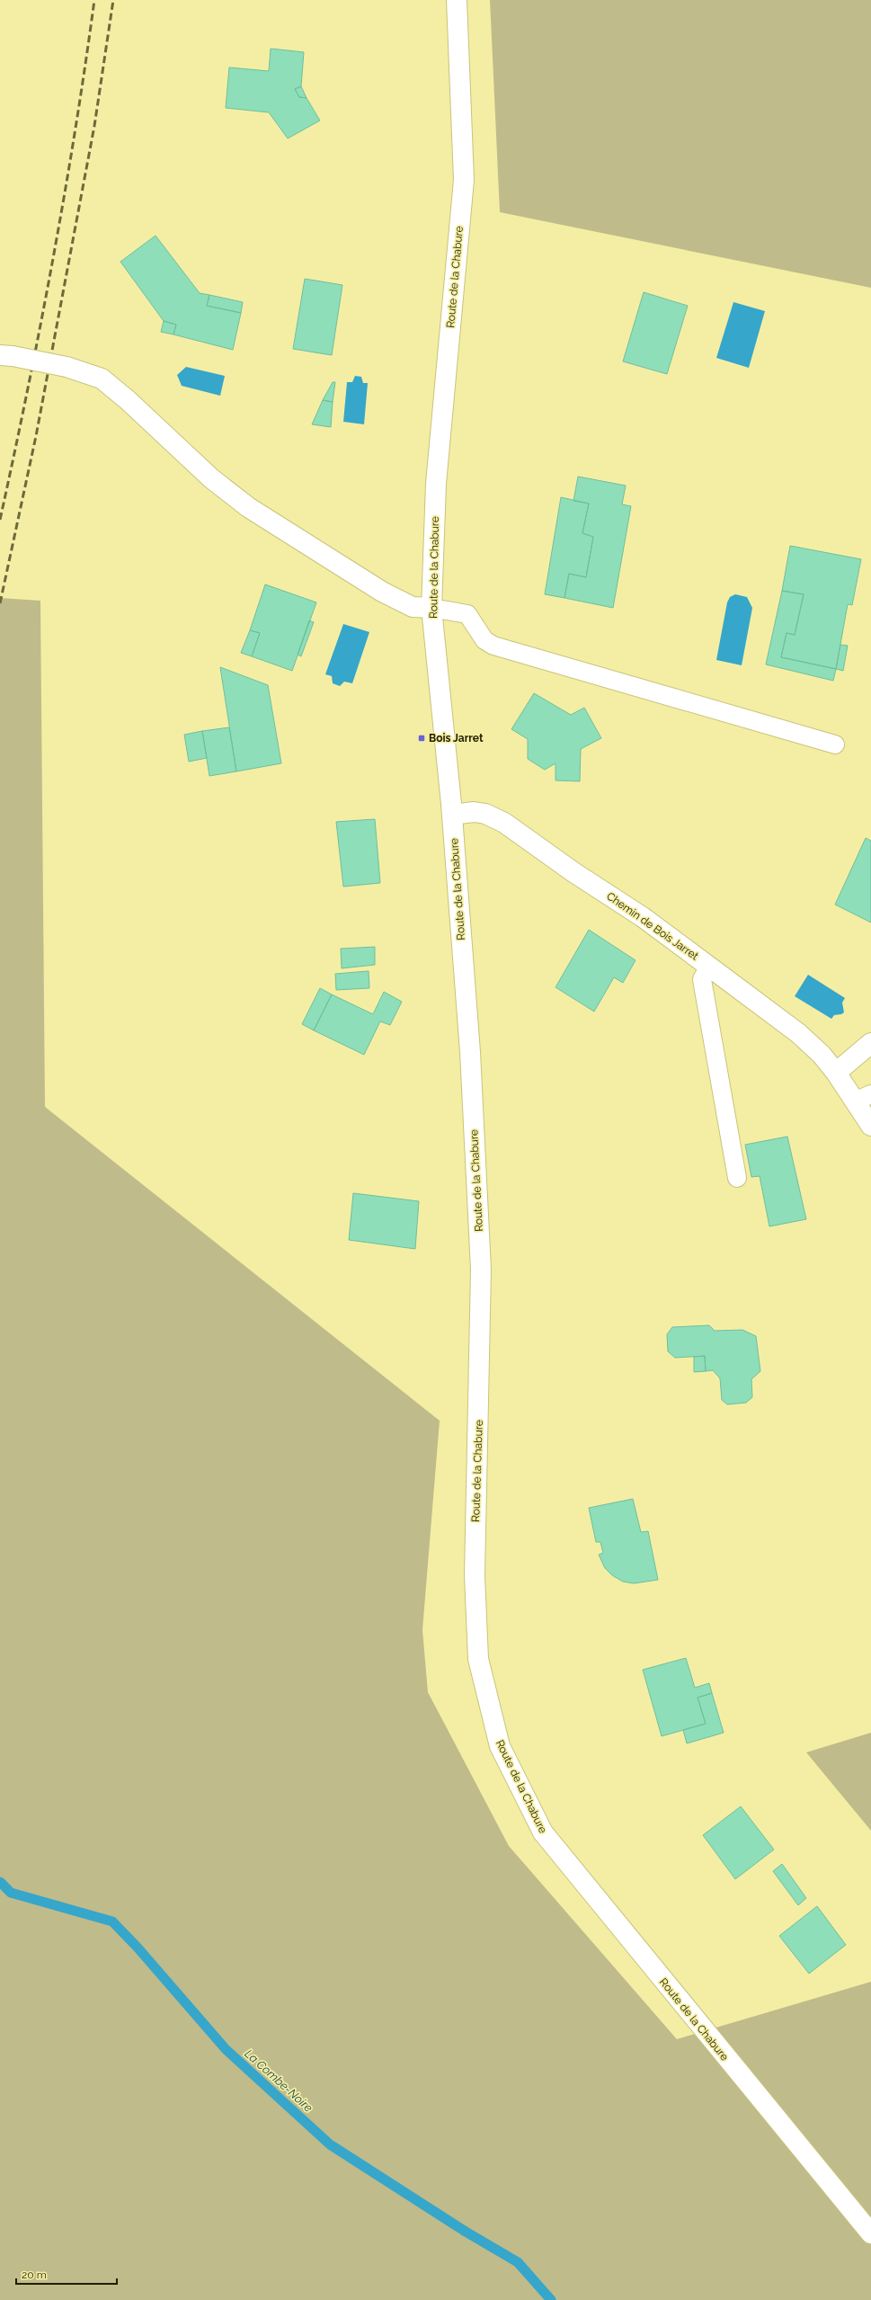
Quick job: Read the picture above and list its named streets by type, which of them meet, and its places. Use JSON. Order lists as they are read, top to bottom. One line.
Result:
{"streets":{"main road":["Route de la Chabure","Chemin de Bois Jarret"]},"crossings":[["Route de la Chabure","Chemin de Bois Jarret"]],"water":["La Combe-Noire"],"places":{"transit":["Bois Jarret"]},"scale_bar":"20 m"}
